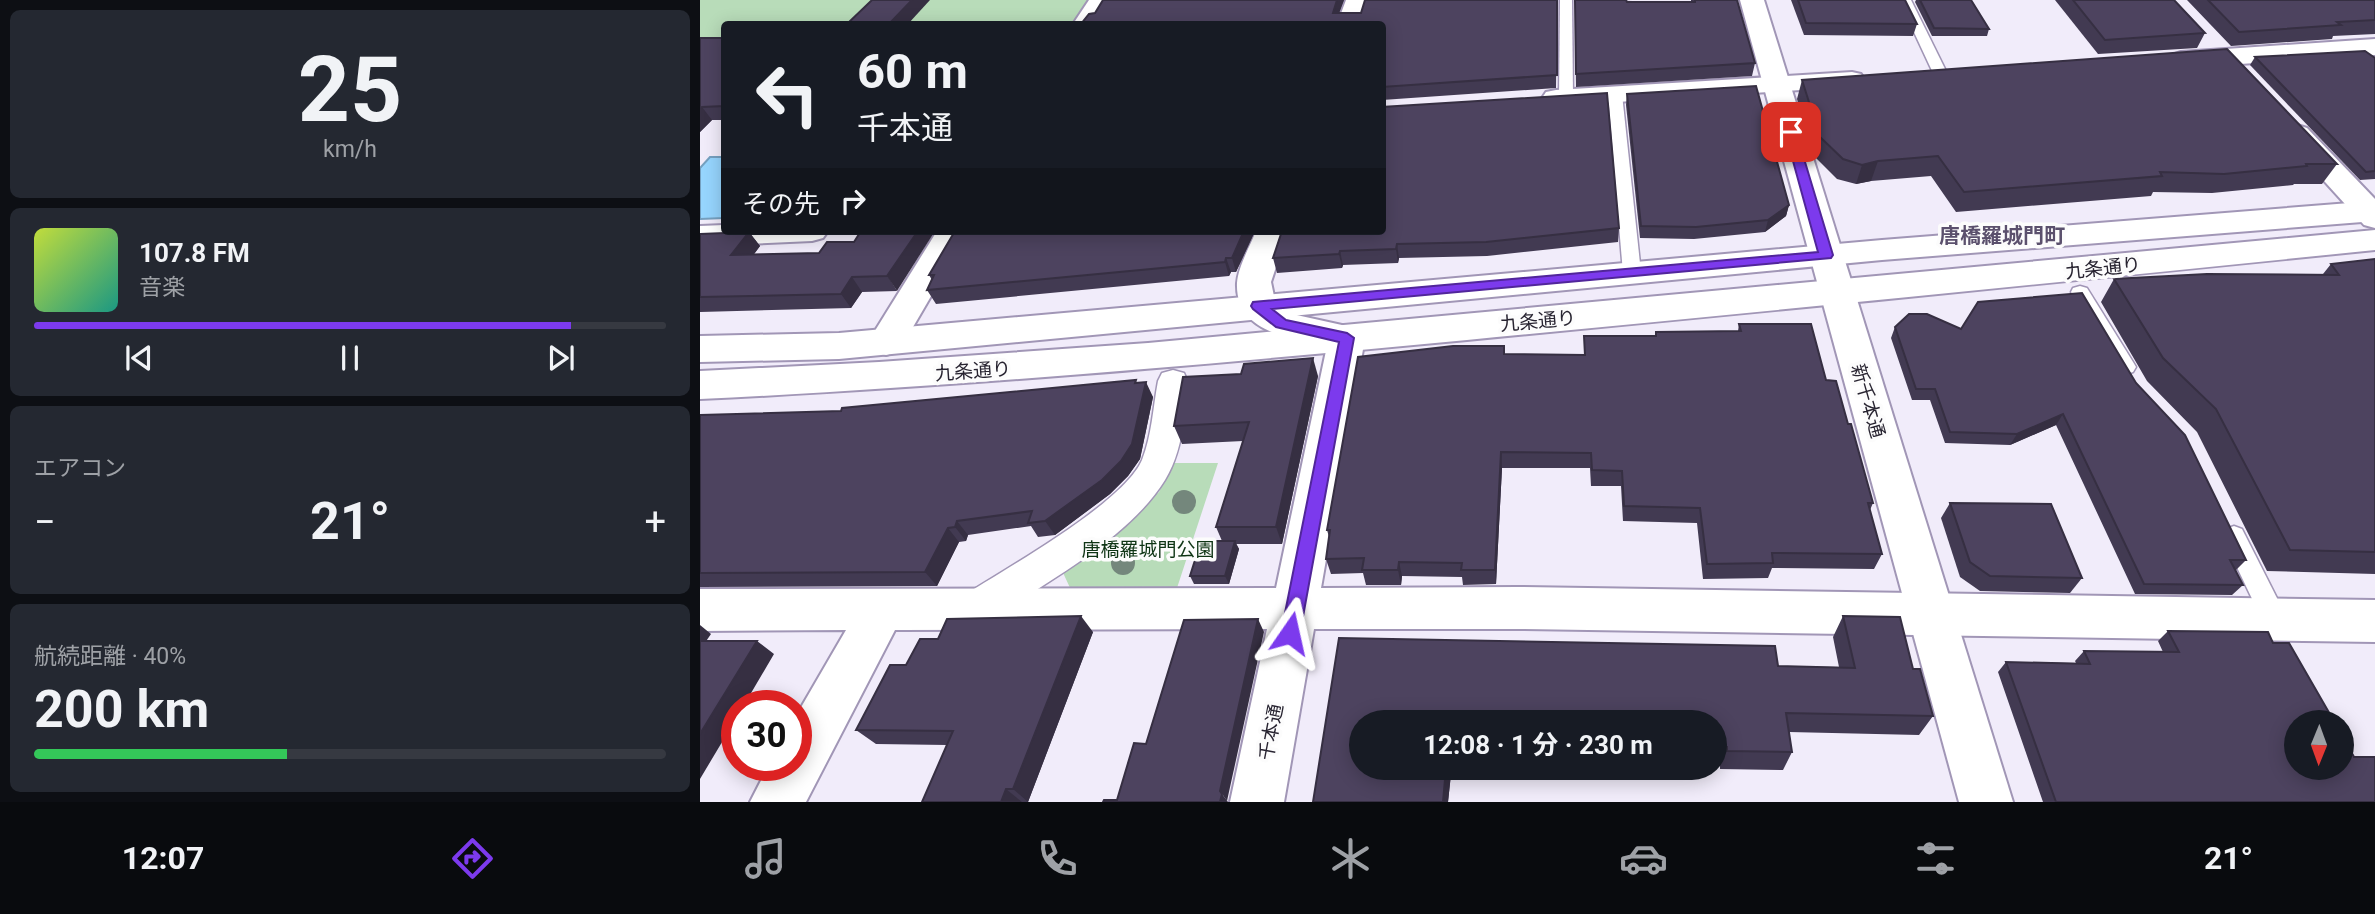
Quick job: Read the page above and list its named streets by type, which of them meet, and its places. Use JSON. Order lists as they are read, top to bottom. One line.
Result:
{"streets":{"main road":["九条通り","新千本通","千本通"]},"crossings":[["九条通り","新千本通"],["九条通り","千本通"]],"districts":["唐橋羅城門町"],"parks":["唐橋羅城門公園"],"north":"bottom","page":{"tile":[["25","km/h"],"エアコン",["航続距離 · 40%","200 km"]],"turn":["60 m","千本通"],"then":"その先","song":["107.8 FM","音楽"],"heat":["−","21°","+"],"limit":"30","trip":"12:08 · 1 分 · 230 m","tabs":["12:07","21°"]}}
